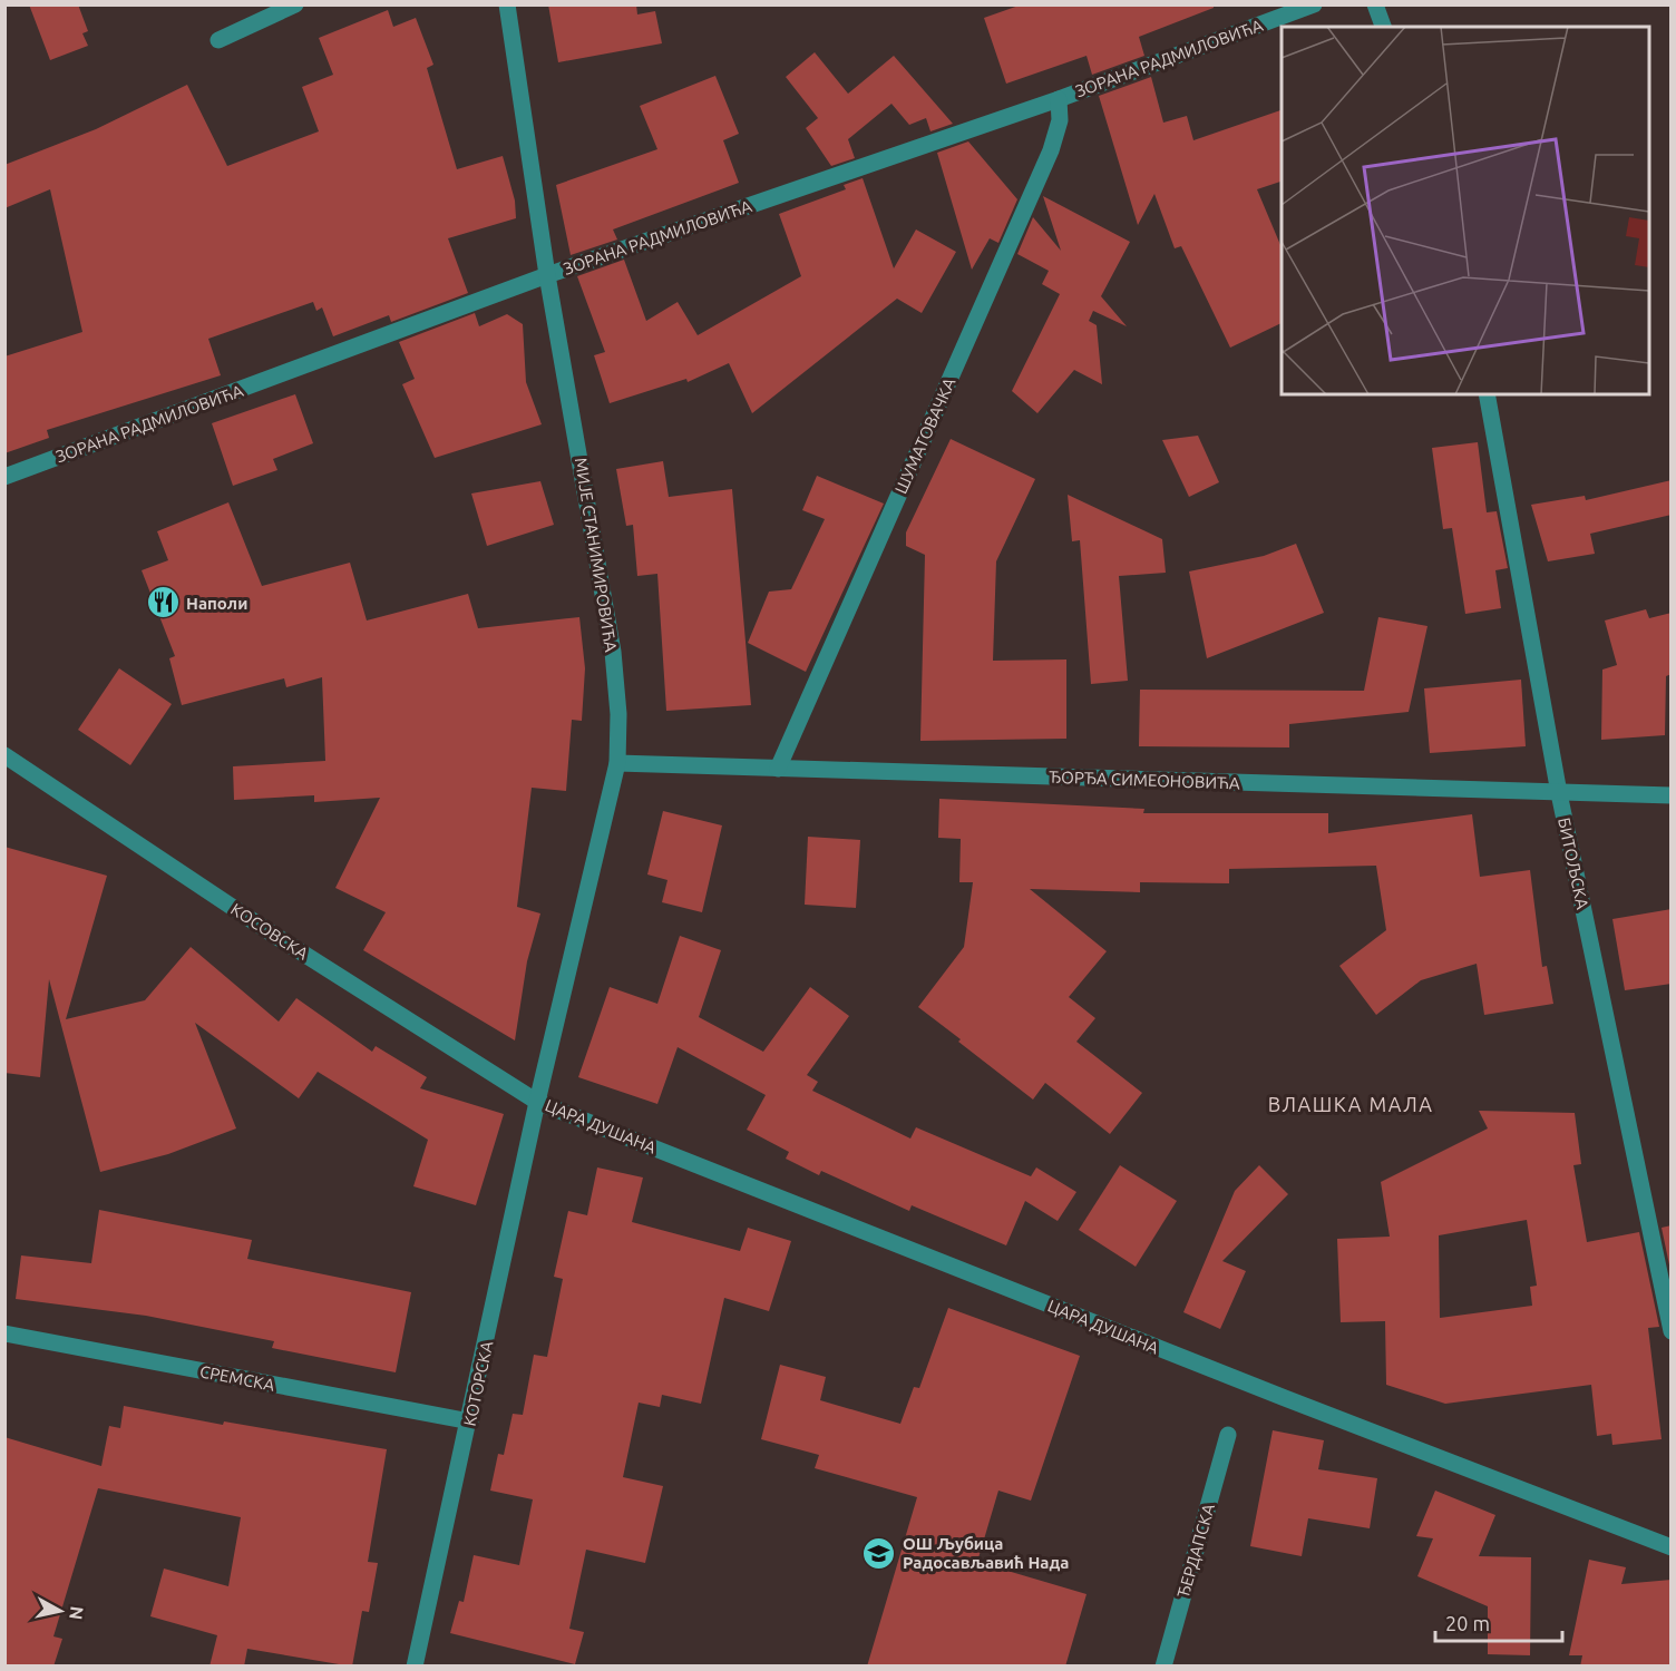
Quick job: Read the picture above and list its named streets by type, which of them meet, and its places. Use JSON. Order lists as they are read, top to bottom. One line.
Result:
{"streets":{"street":["ЗОРАНА РАДМИЛОВИЋА","ШУМАТОВАЧКА","МИЈЕ СТАНИМИРОВИЋА","ЂОРЂА СИМЕОНОВИЋА","БИТОЉСКА","КОСОВСКА","ЦАРА ДУШАНА","СРЕМСКА","КОТОРСКА","ЂЕРДАПСКА"]},"crossings":[["ЗОРАНА РАДМИЛОВИЋА","ШУМАТОВАЧКА"],["ЗОРАНА РАДМИЛОВИЋА","МИЈЕ СТАНИМИРОВИЋА"],["ШУМАТОВАЧКА","ЂОРЂА СИМЕОНОВИЋА"],["МИЈЕ СТАНИМИРОВИЋА","ЂОРЂА СИМЕОНОВИЋА"],["МИЈЕ СТАНИМИРОВИЋА","КОСОВСКА"],["МИЈЕ СТАНИМИРОВИЋА","ЦАРА ДУШАНА"],["МИЈЕ СТАНИМИРОВИЋА","КОТОРСКА"],["ЂОРЂА СИМЕОНОВИЋА","БИТОЉСКА"],["КОСОВСКА","ЦАРА ДУШАНА"],["КОСОВСКА","КОТОРСКА"],["ЦАРА ДУШАНА","КОТОРСКА"],["СРЕМСКА","КОТОРСКА"]],"districts":["ВЛАШКА МАЛА"],"places":{"restaurant":["Наполи"],"school or university":["ОШ Љубица Радосављавић Нада"]},"scale_bar":"20 m","north":"right"}
